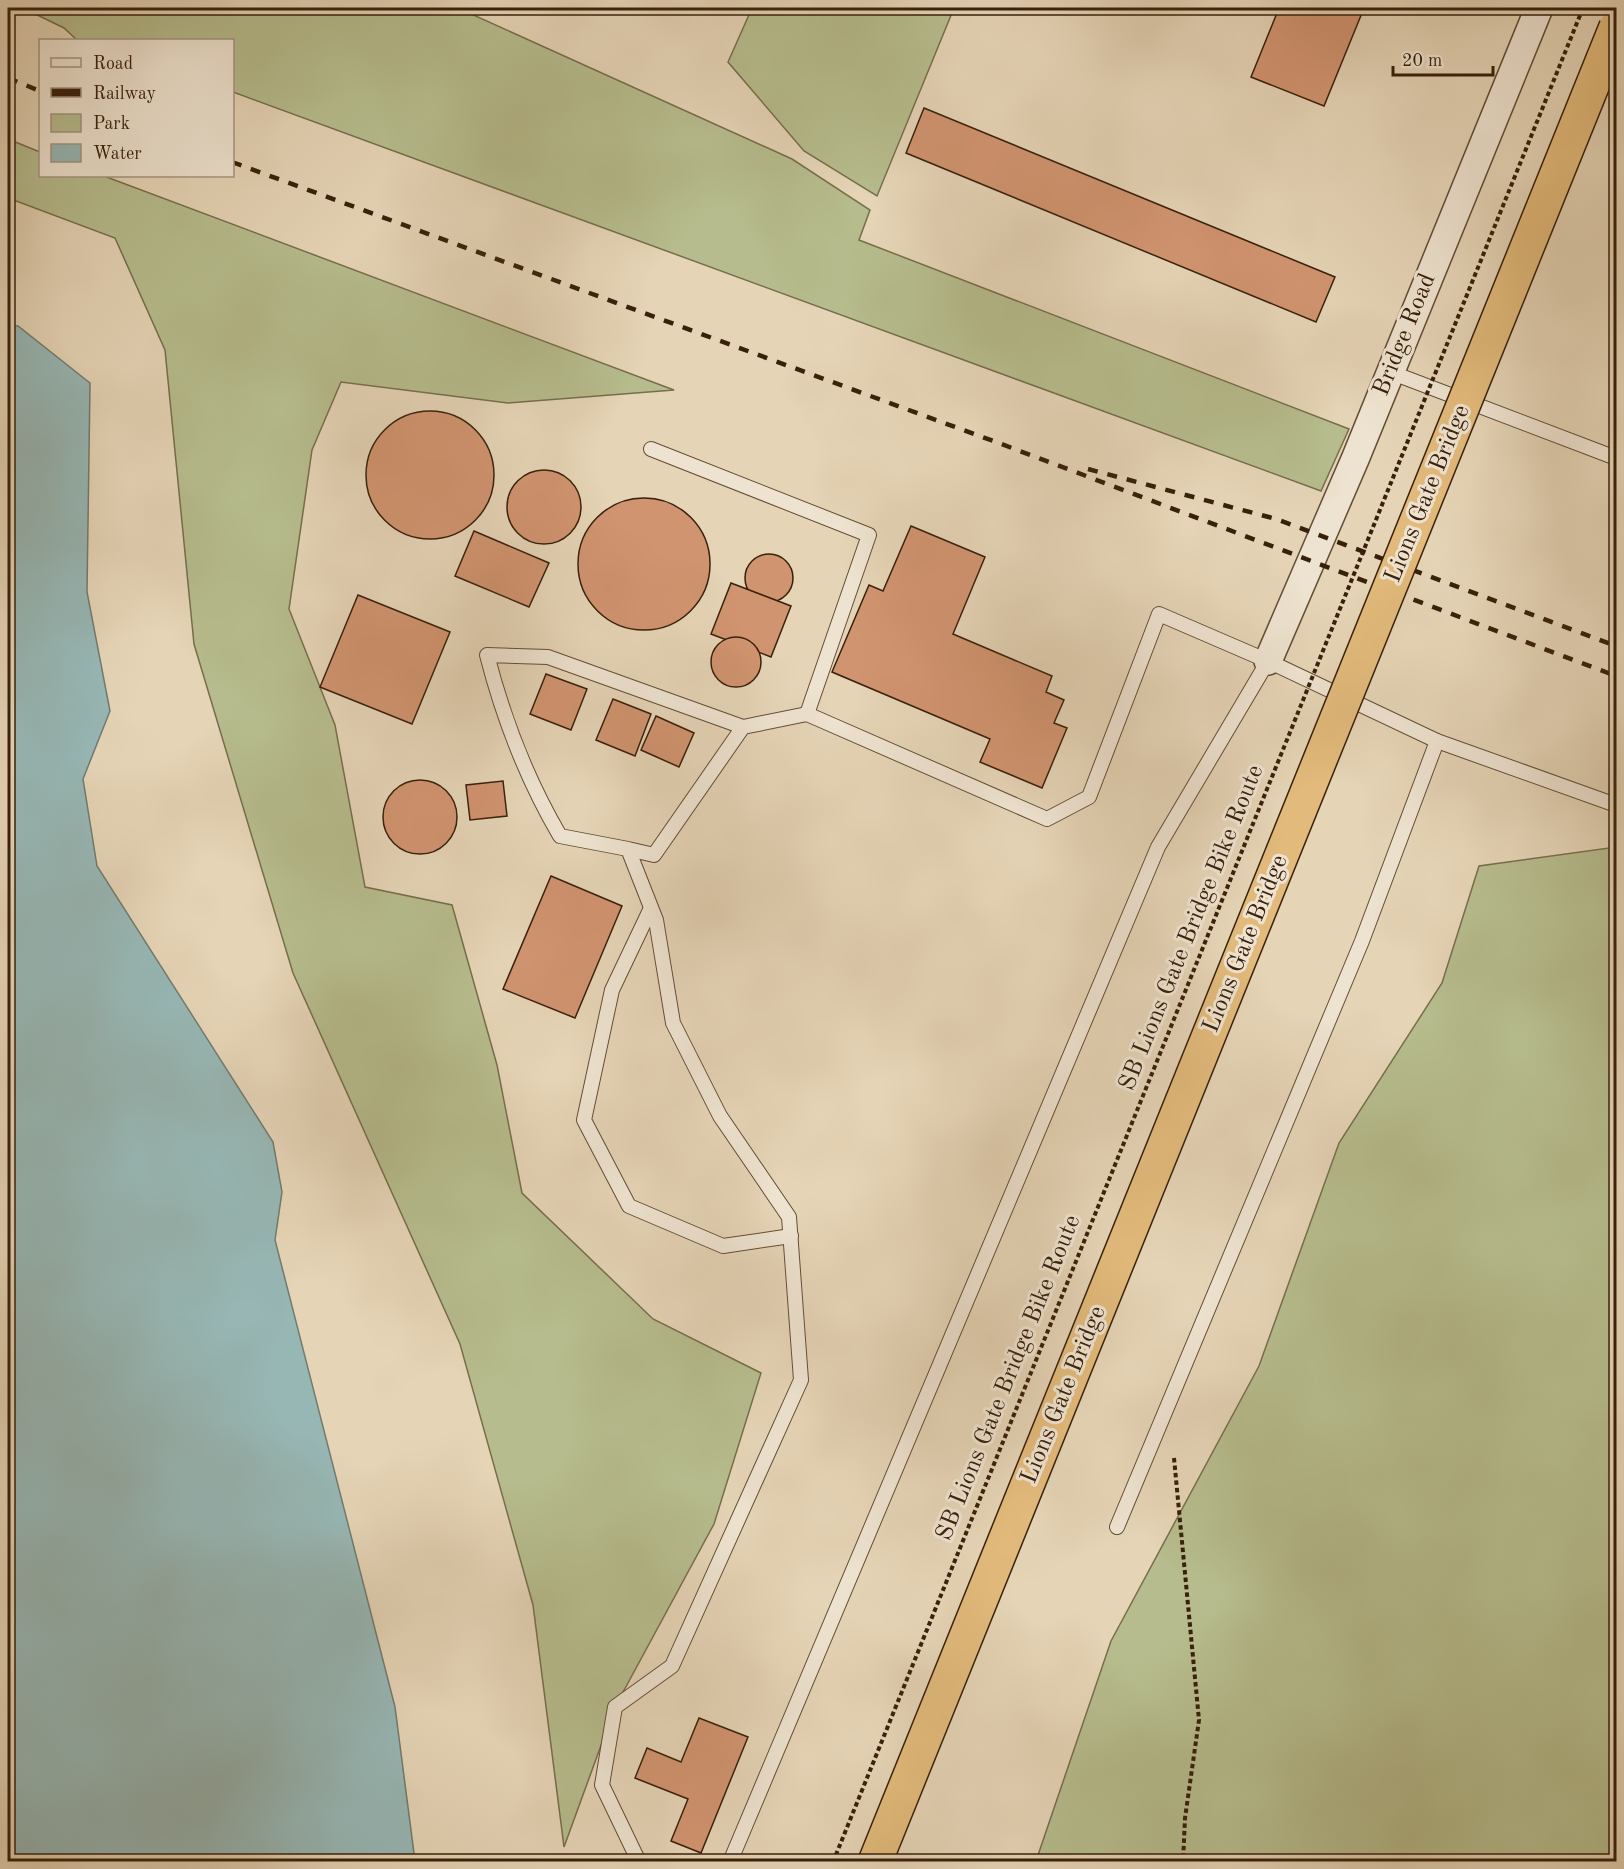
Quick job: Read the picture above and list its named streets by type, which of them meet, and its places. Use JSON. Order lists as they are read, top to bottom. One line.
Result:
{"streets":{"highway":["Lions Gate Bridge"],"street":["Bridge Road"],"path":["SB Lions Gate Bridge Bike Route"]},"legend":["Road","Railway","Park","Water"],"scale_bar":"20 m"}
